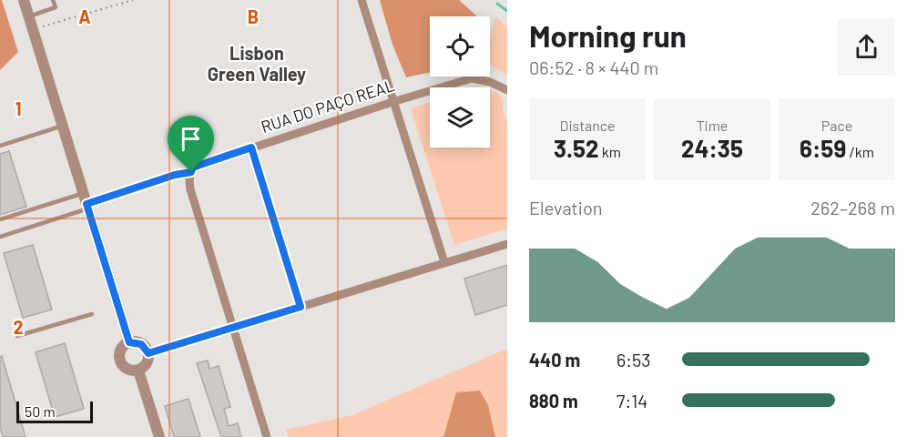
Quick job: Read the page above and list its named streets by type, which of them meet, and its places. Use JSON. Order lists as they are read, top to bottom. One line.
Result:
{"streets":{"street":["RUA DO PAÇO REAL"]},"districts":["Lisbon Green Valley"],"scale_bar":"50 m","page":{"heading":["Morning run","06:52 · 8 × 440 m"],"stats":[["Distance","3.52 km"],["Time","24:35"],["Pace","6:59 /km"]],"chart":["Elevation","262–268 m"],"list":[{"name":"440 m","note":"6:53"},{"name":"880 m","note":"7:14"}],"scale":"50 m"},"grid":{"columns":["A","B"],"rows":["1","2"]}}
